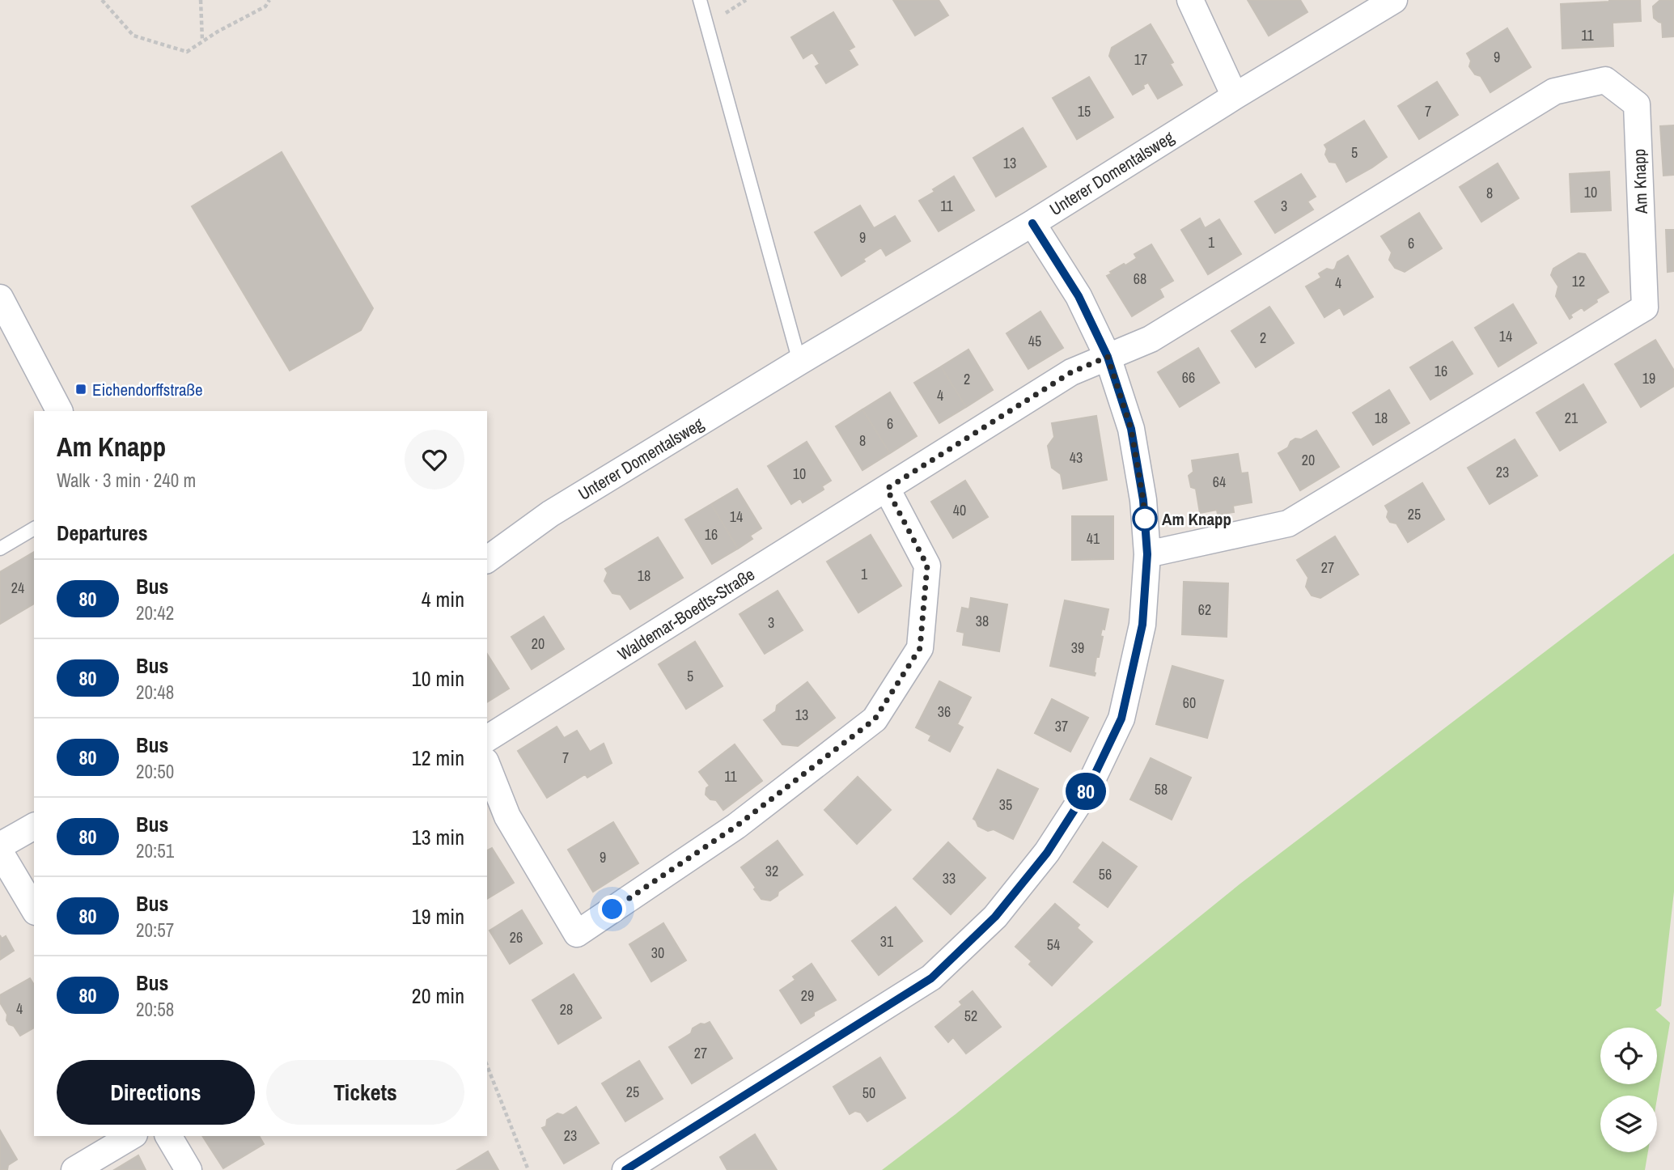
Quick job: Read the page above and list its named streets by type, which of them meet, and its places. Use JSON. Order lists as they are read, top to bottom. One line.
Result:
{"streets":{"street":["Unterer Domentalsweg","Am Knapp","Waldemar-Boedts-Straße"]},"crossings":[["Am Knapp","Waldemar-Boedts-Straße"]],"places":{"transit":["Eichendorffstraße"],"other":["Am Knapp"]},"lines":["bus line 80"],"house_numbers":["11","9","17","15","7","5","13","10","8","11","3","9","1","6","68","12","4","14","2","45","16","66","19","2","4","18","21","6","8","43","20","23","10","64","40","25","14","16","41","27","1","18","24","62","38","3","20","39","5","60","36","13","37","7","11","58","35","9","32","56","33","26","31","54","30","29","4","28","52","27","25","50","23"],"page":{"on_map":"80","heading":[["Am Knapp","Walk · 3 min · 240 m"],"Departures"],"list":[{"mark":"80","name":"Bus","note":"20:42","value":"4 min"},{"mark":"80","name":"Bus","note":"20:48","value":"10 min"},{"mark":"80","name":"Bus","note":"20:50","value":"12 min"},{"mark":"80","name":"Bus","note":"20:51","value":"13 min"},{"mark":"80","name":"Bus","note":"20:57","value":"19 min"},{"mark":"80","name":"Bus","note":"20:58","value":"20 min"}],"buttons":["Directions","Tickets"]}}
